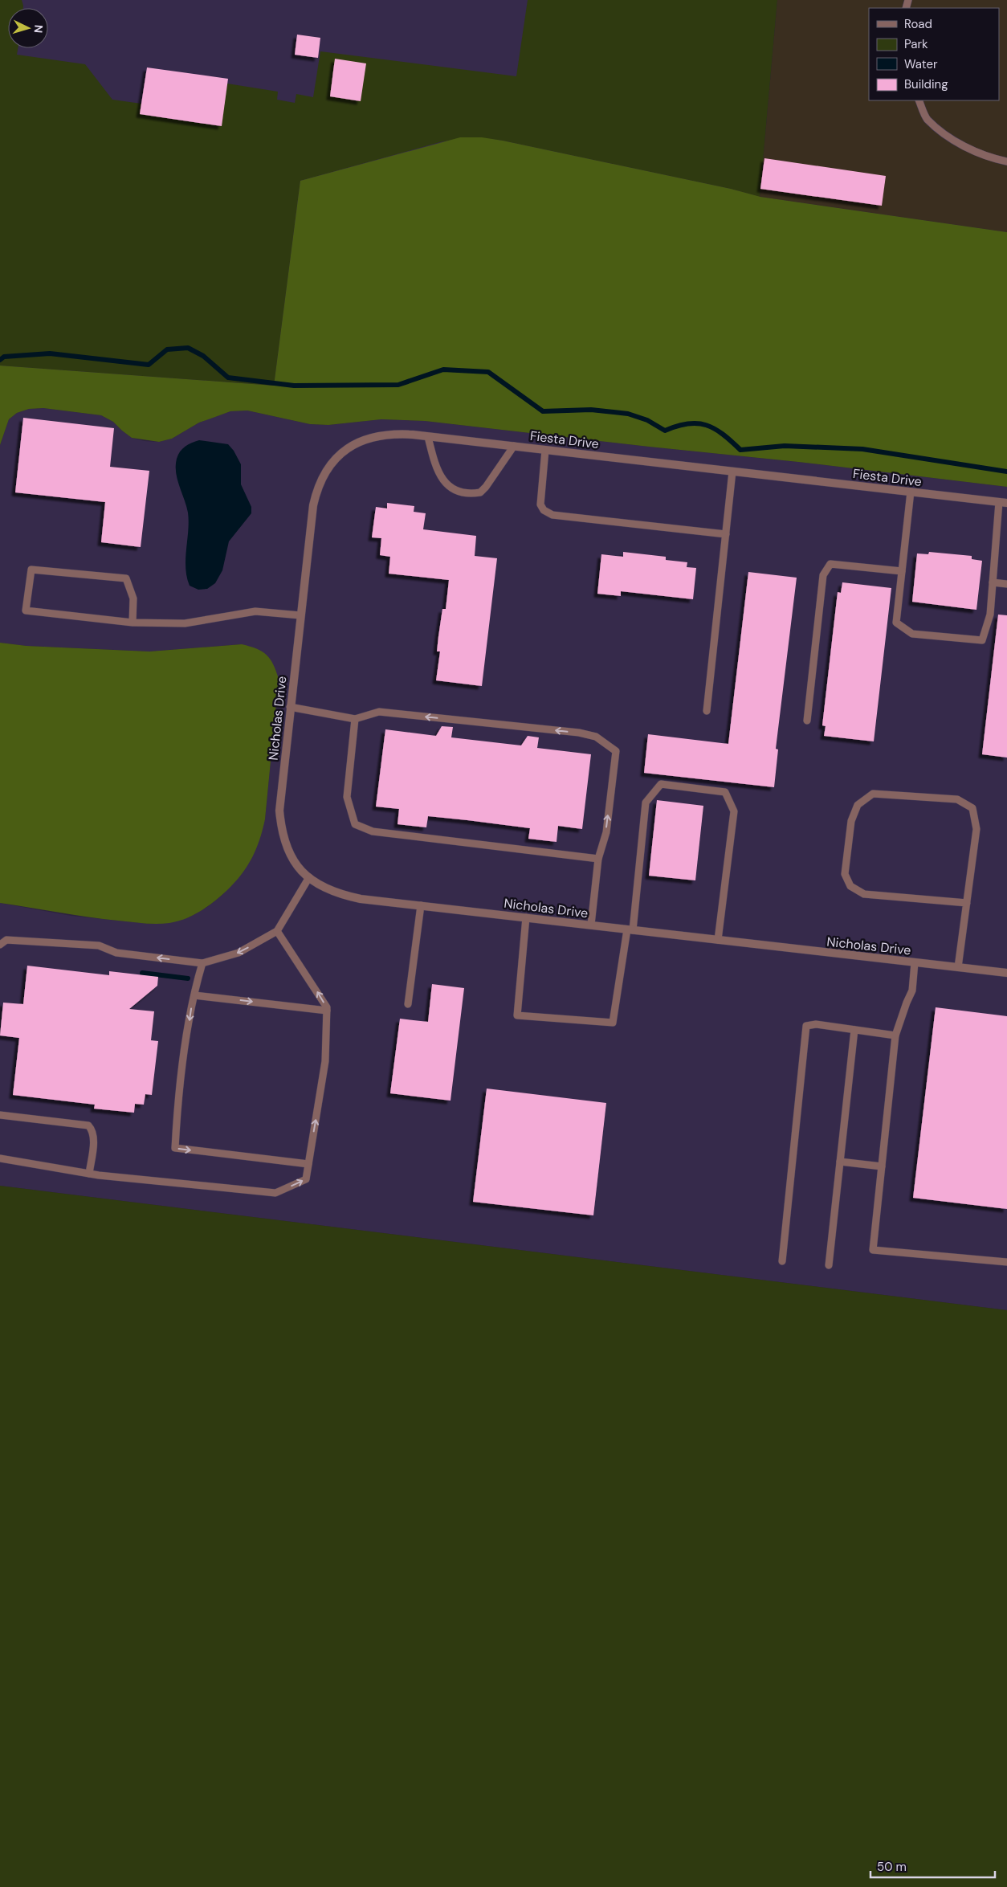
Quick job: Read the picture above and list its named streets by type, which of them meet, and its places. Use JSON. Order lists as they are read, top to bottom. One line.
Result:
{"streets":{"street":["Fiesta Drive","Nicholas Drive"]},"crossings":[["Fiesta Drive","Nicholas Drive"]],"legend":["Road","Park","Water","Building"],"scale_bar":"50 m","north":"right"}
